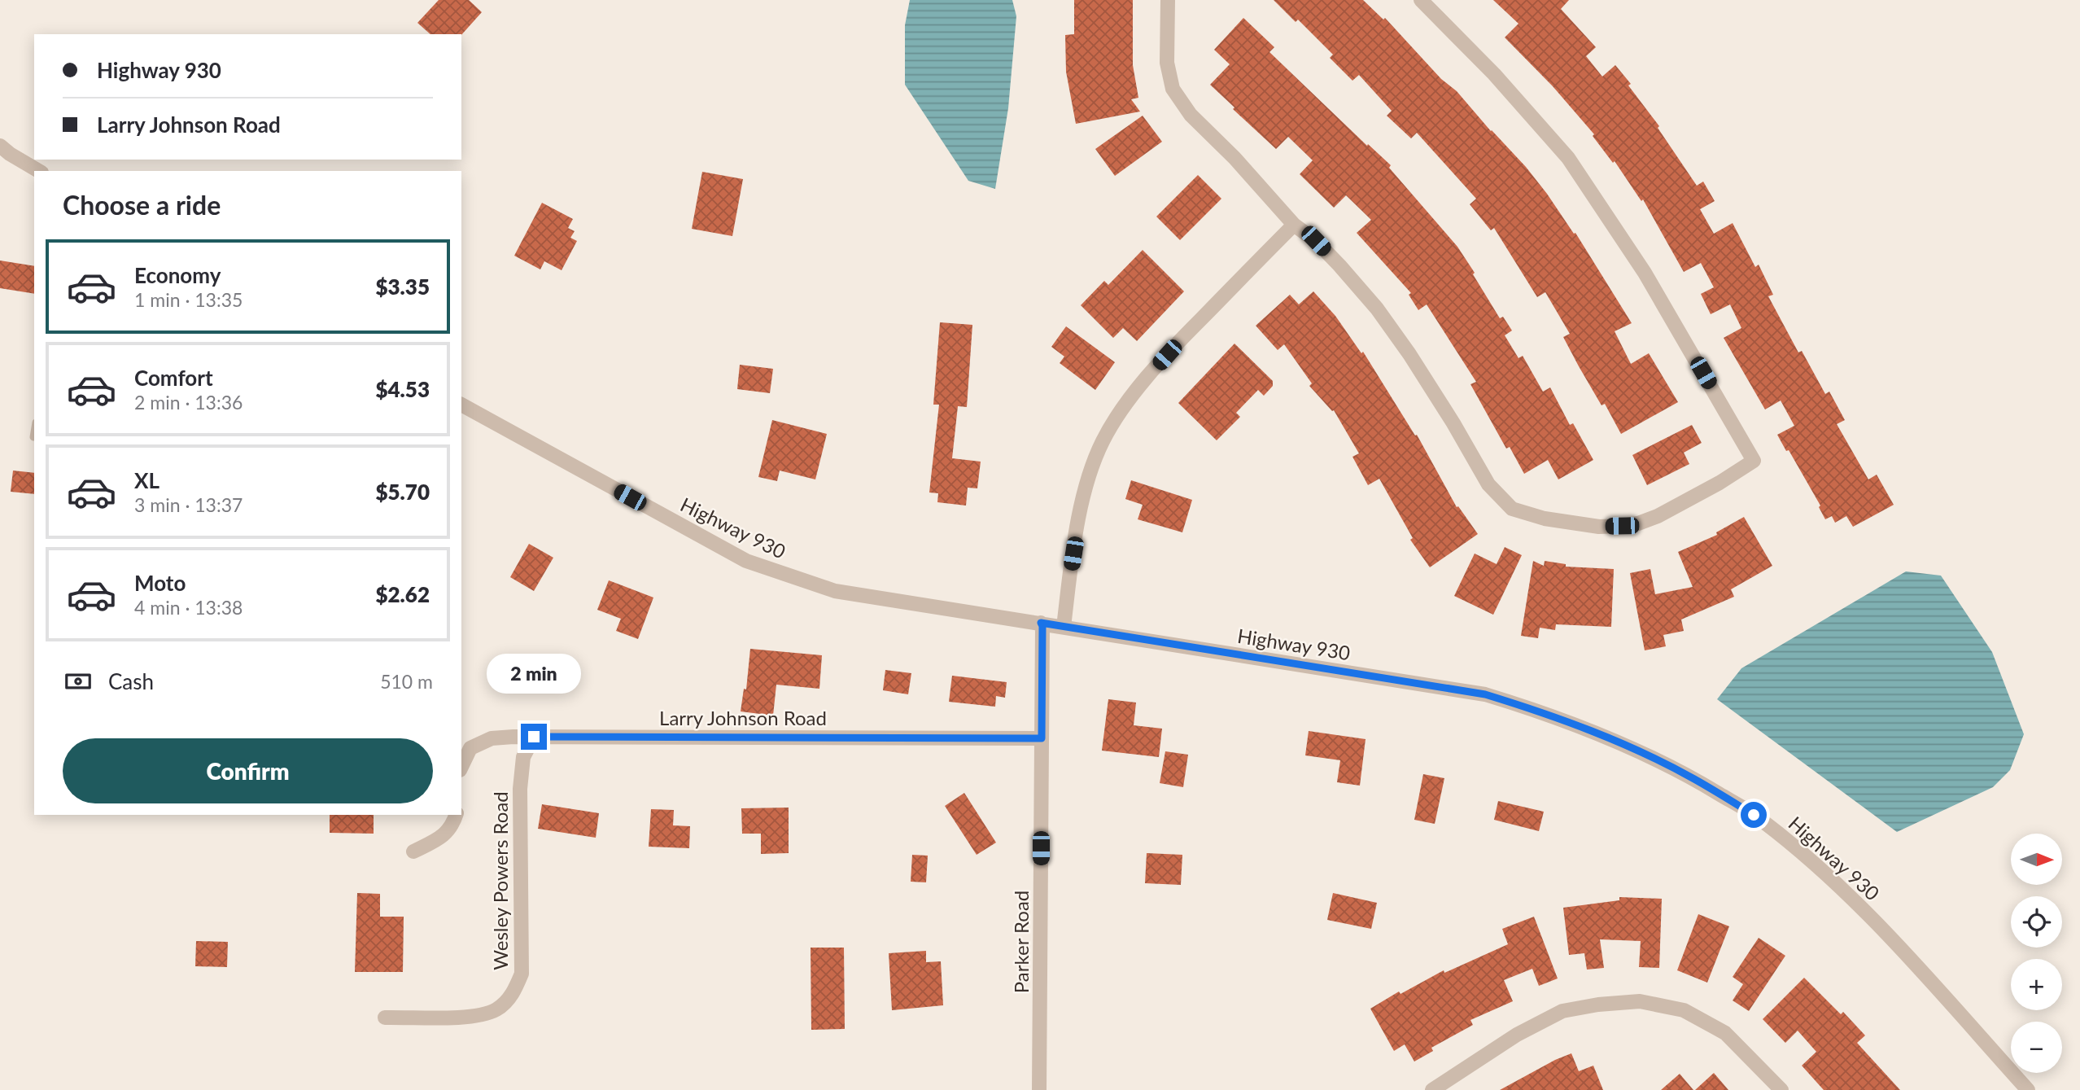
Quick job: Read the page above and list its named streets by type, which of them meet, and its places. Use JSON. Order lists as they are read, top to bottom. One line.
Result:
{"streets":{"street":["Highway 930","Larry Johnson Road","Wesley Powers Road","Parker Road"]},"crossings":[["Highway 930","Parker Road"],["Larry Johnson Road","Wesley Powers Road"],["Larry Johnson Road","Parker Road"]],"north":"right","page":{"banner":["Highway 930","Larry Johnson Road"],"heading":"Choose a ride","list":[{"name":"Economy","note":"1 min · 13:35","value":"$3.35"},{"name":"Comfort","note":"2 min · 13:36","value":"$4.53"},{"name":"XL","note":"3 min · 13:37","value":"$5.70"},{"name":"Moto","note":"4 min · 13:38","value":"$2.62"}],"pay":["Cash","510 m"],"bubble":"2 min","buttons":"Confirm","map_buttons":["+","−"]}}
